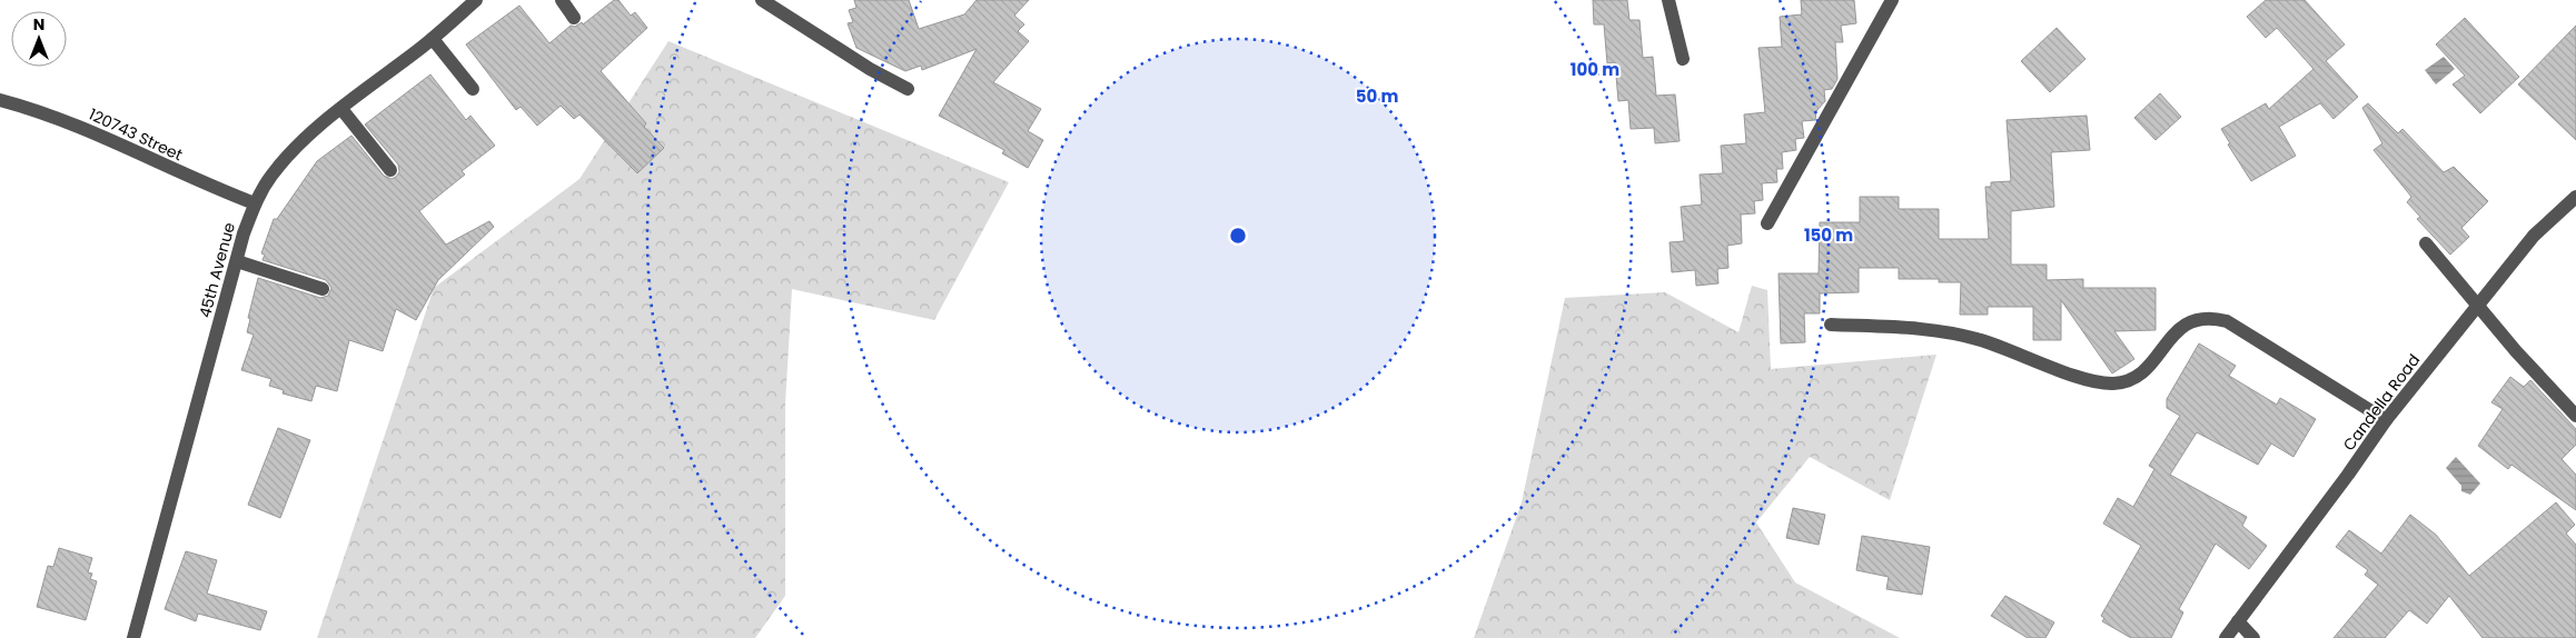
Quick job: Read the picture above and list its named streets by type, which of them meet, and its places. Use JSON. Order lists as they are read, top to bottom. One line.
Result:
{"streets":{"street":["120743 Street","45th Avenue","Candella Road"]},"crossings":[["120743 Street","45th Avenue"]],"north":"top","rings":["100 m","50 m","150 m"]}
